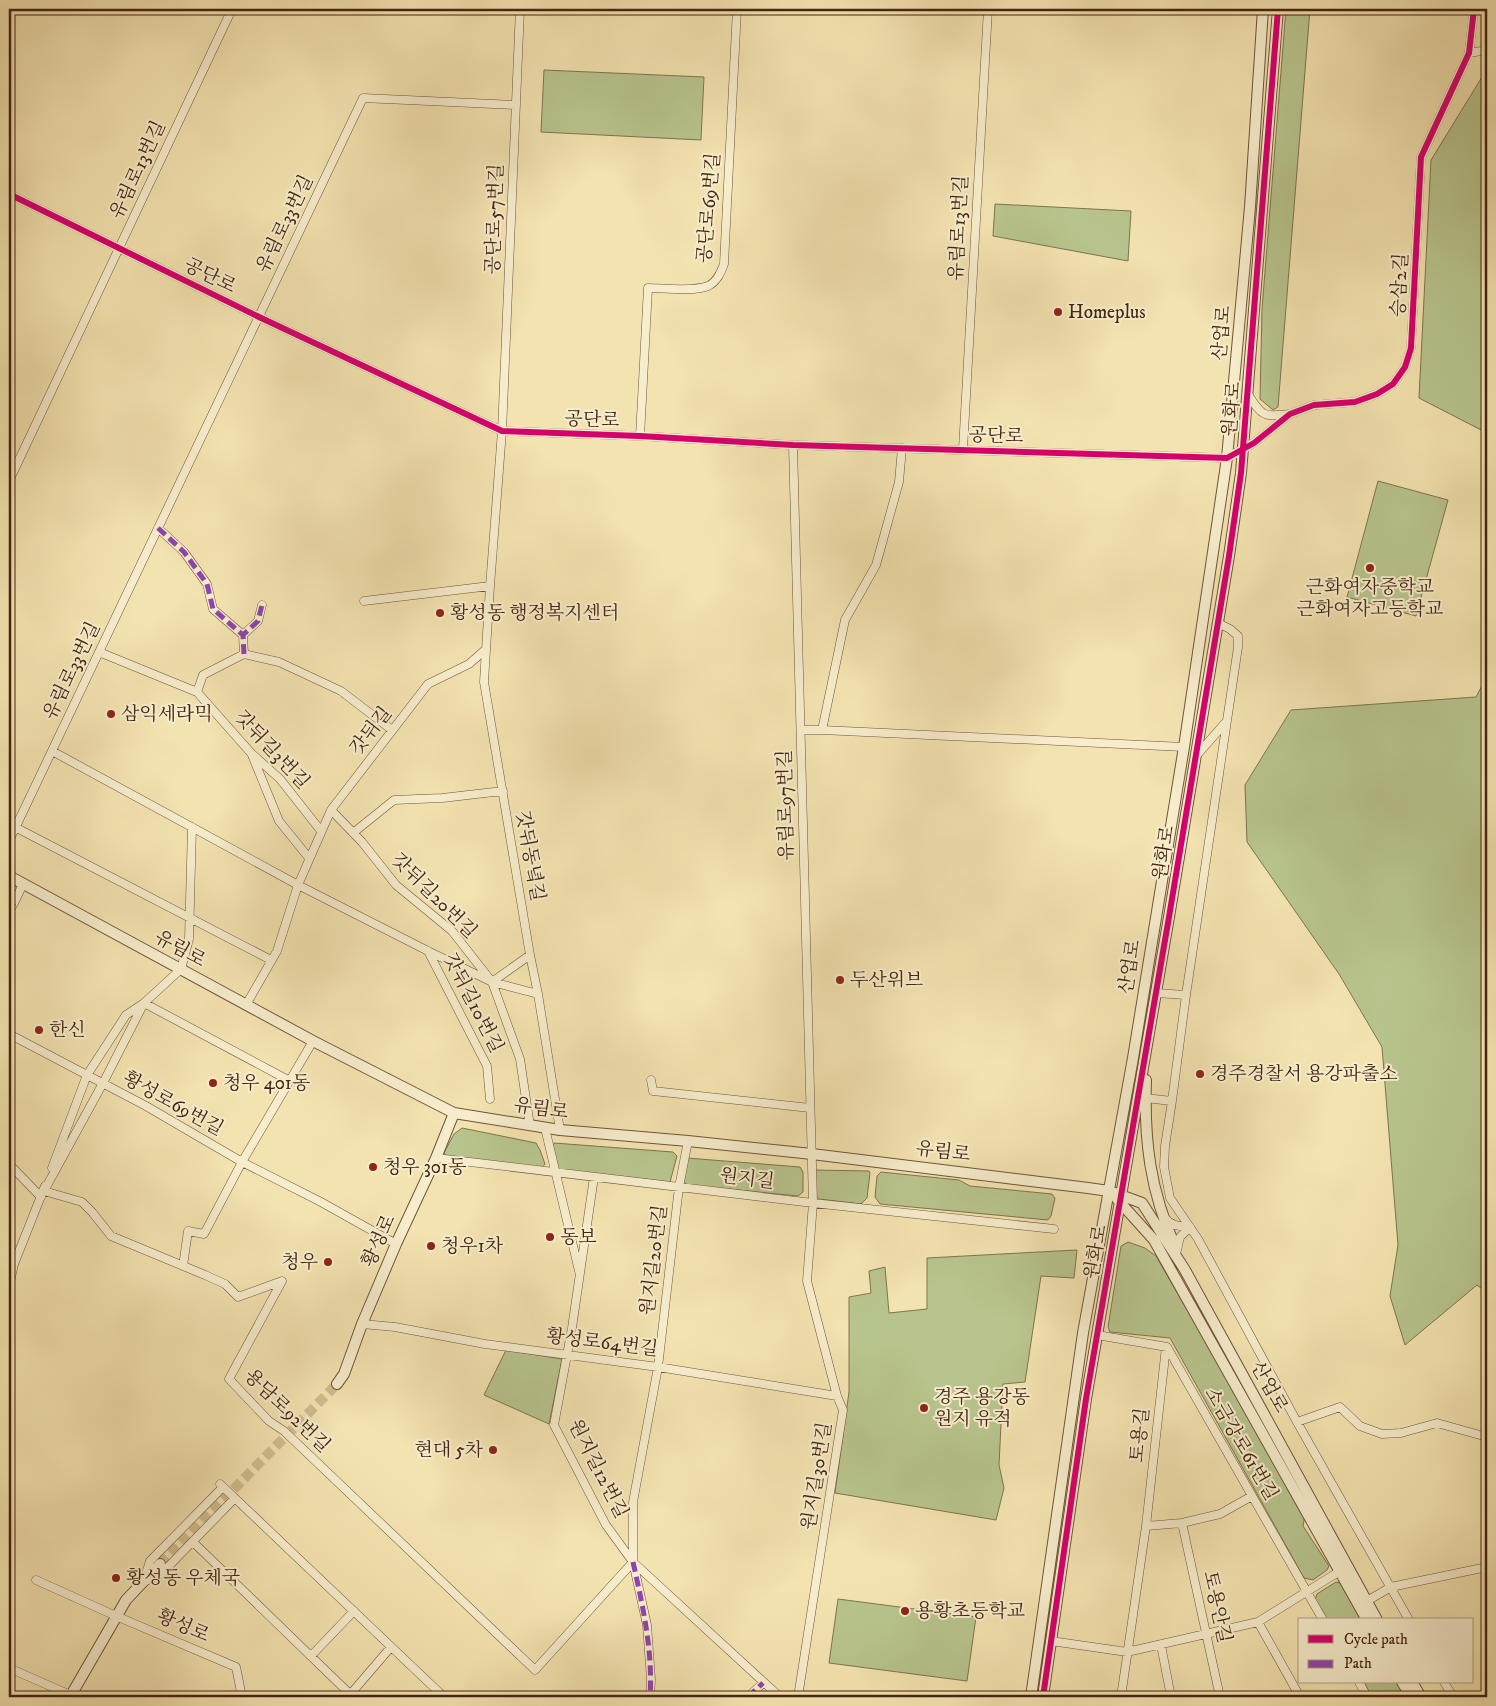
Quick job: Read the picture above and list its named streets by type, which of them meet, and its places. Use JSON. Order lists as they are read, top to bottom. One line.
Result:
{"streets":{"street":["유림로13번길","공단로69번길","공단로57번길","유림로33번길","공단로","승삼2길","산업로","원화로","갓뒤길","갓뒤길3번길","유림로97번길","갓뒤동녘길","갓뒤길20번길","유림로","갓뒤길10번길","황성로69번길","원지길","황성로","원지길20번길","황성로64번길","용담로92번길","토용길","소금강로61번길","원지길12번길","원지길30번길","토용안길"]},"crossings":[["유림로13번길","공단로"],["공단로69번길","공단로"],["공단로57번길","유림로33번길"],["공단로57번길","공단로"],["공단로57번길","갓뒤동녘길"],["유림로33번길","공단로"],["유림로33번길","갓뒤길3번길"],["공단로","승삼2길"],["공단로","산업로"],["공단로","갓뒤동녘길"],["승삼2길","산업로"],["승삼2길","원화로"],["산업로","원화로"],["산업로","유림로97번길"],["산업로","유림로"],["원화로","유림로"],["갓뒤길","갓뒤길3번길"],["갓뒤길","갓뒤동녘길"],["갓뒤길","갓뒤길20번길"],["갓뒤길","유림로"],["유림로97번길","유림로"],["유림로97번길","원지길30번길"],["갓뒤동녘길","유림로"],["갓뒤길20번길","유림로"],["유림로","황성로"],["유림로","원지길20번길"],["유림로","원지길30번길"],["황성로69번길","황성로"],["원지길","황성로"],["원지길","원지길20번길"],["원지길","원지길12번길"],["원지길","원지길30번길"],["황성로","황성로64번길"],["원지길20번길","황성로64번길"],["원지길20번길","용담로92번길"],["원지길20번길","원지길12번길"],["황성로64번길","원지길12번길"],["황성로64번길","원지길30번길"],["용담로92번길","원지길12번길"],["토용길","소금강로61번길"]],"places":["Homeplus","근화여자중학교 근화여자고등학교","황성동 행정복지센터","삼익세라믹","두산위브","한신","경주경찰서 용강파출소","청우 401동","청우 301동","동보","청우1차","청우","경주 용강동 원지 유적","현대 5차","황성동 우체국","용황초등학교"],"legend":["Cycle path","Path"]}
